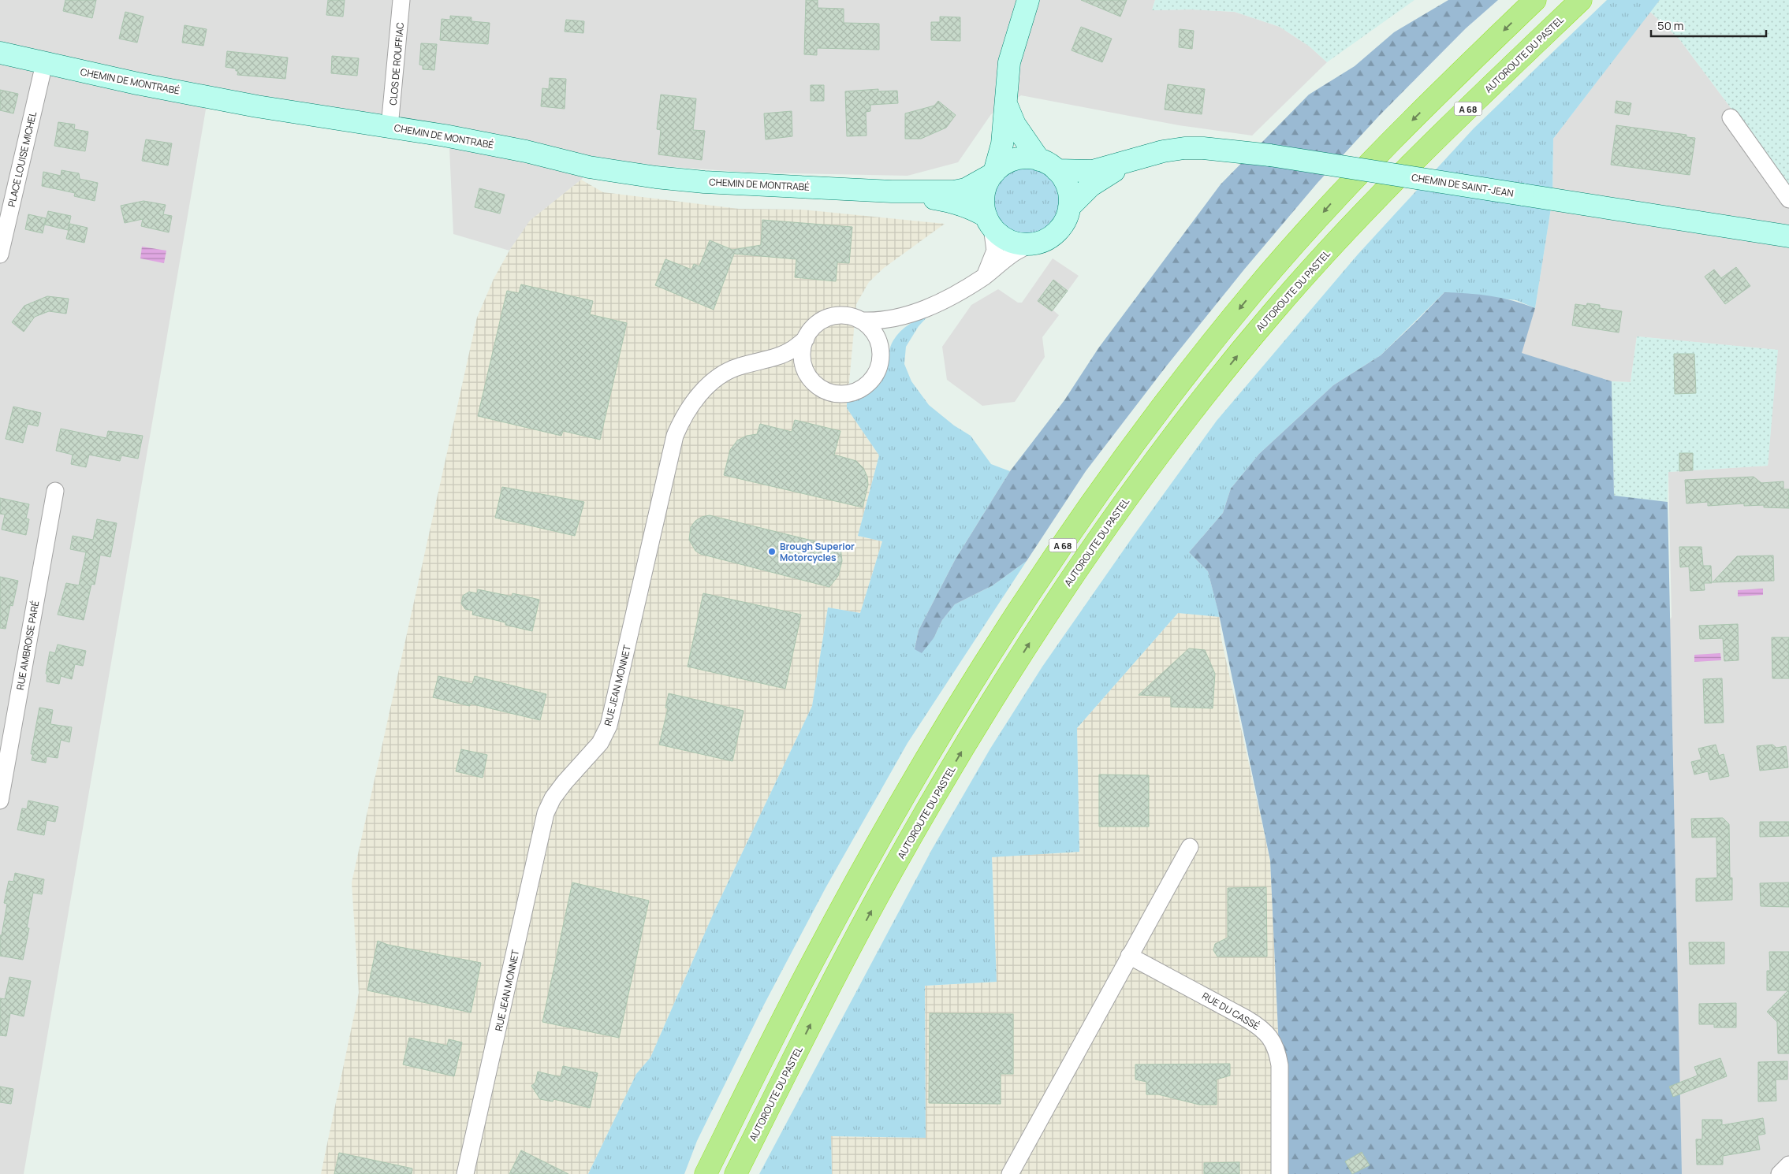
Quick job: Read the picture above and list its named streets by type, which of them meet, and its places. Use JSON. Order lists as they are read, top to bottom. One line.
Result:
{"streets":{"highway":["AUTOROUTE DU PASTEL","A 68"],"street":["CLOS DE ROUFFIAC","CHEMIN DE MONTRABÉ","PLACE LOUISE MICHEL","CHEMIN DE SAINT-JEAN","RUE AMBROISE PARÉ","RUE JEAN MONNET","RUE DU CASSÉ"]},"crossings":[["CLOS DE ROUFFIAC","CHEMIN DE MONTRABÉ"],["CHEMIN DE MONTRABÉ","PLACE LOUISE MICHEL"],["CHEMIN DE MONTRABÉ","CHEMIN DE SAINT-JEAN"]],"places":["Brough Superior Motorcycles"],"scale_bar":"50 m"}
